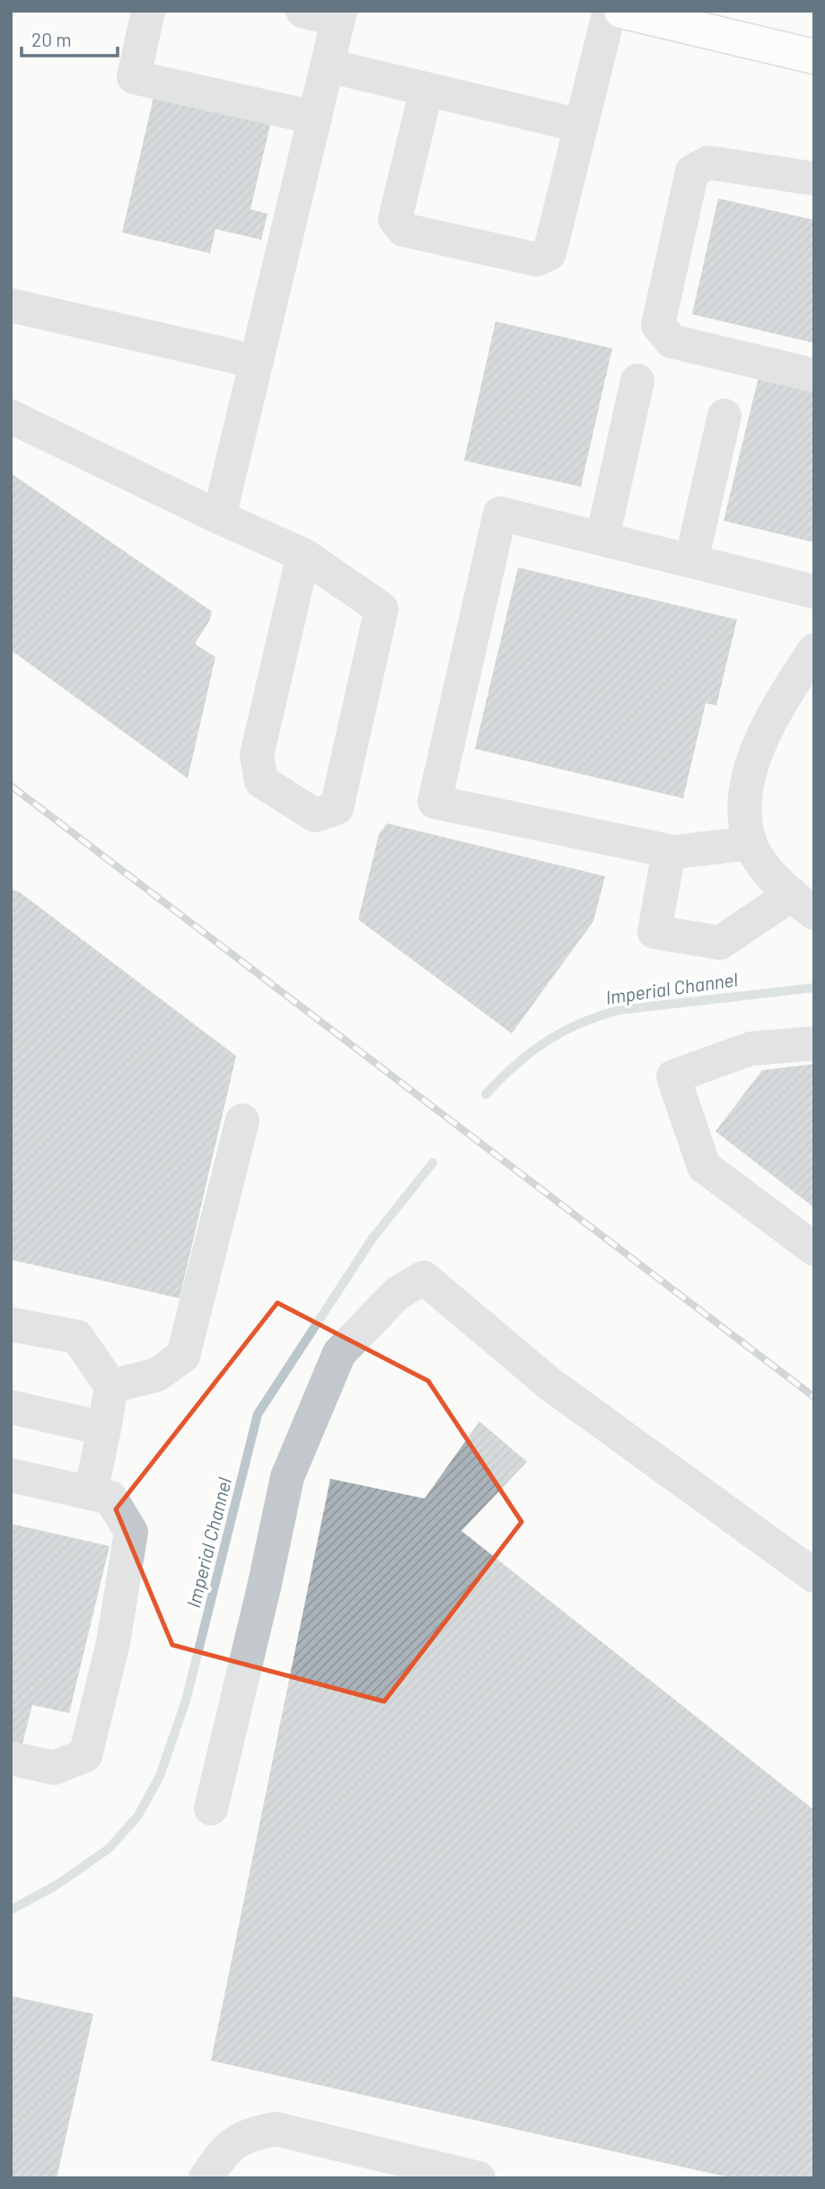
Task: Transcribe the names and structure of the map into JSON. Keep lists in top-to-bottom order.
{
  "water": ["Imperial Channel"],
  "scale_bar": "20 m"
}
